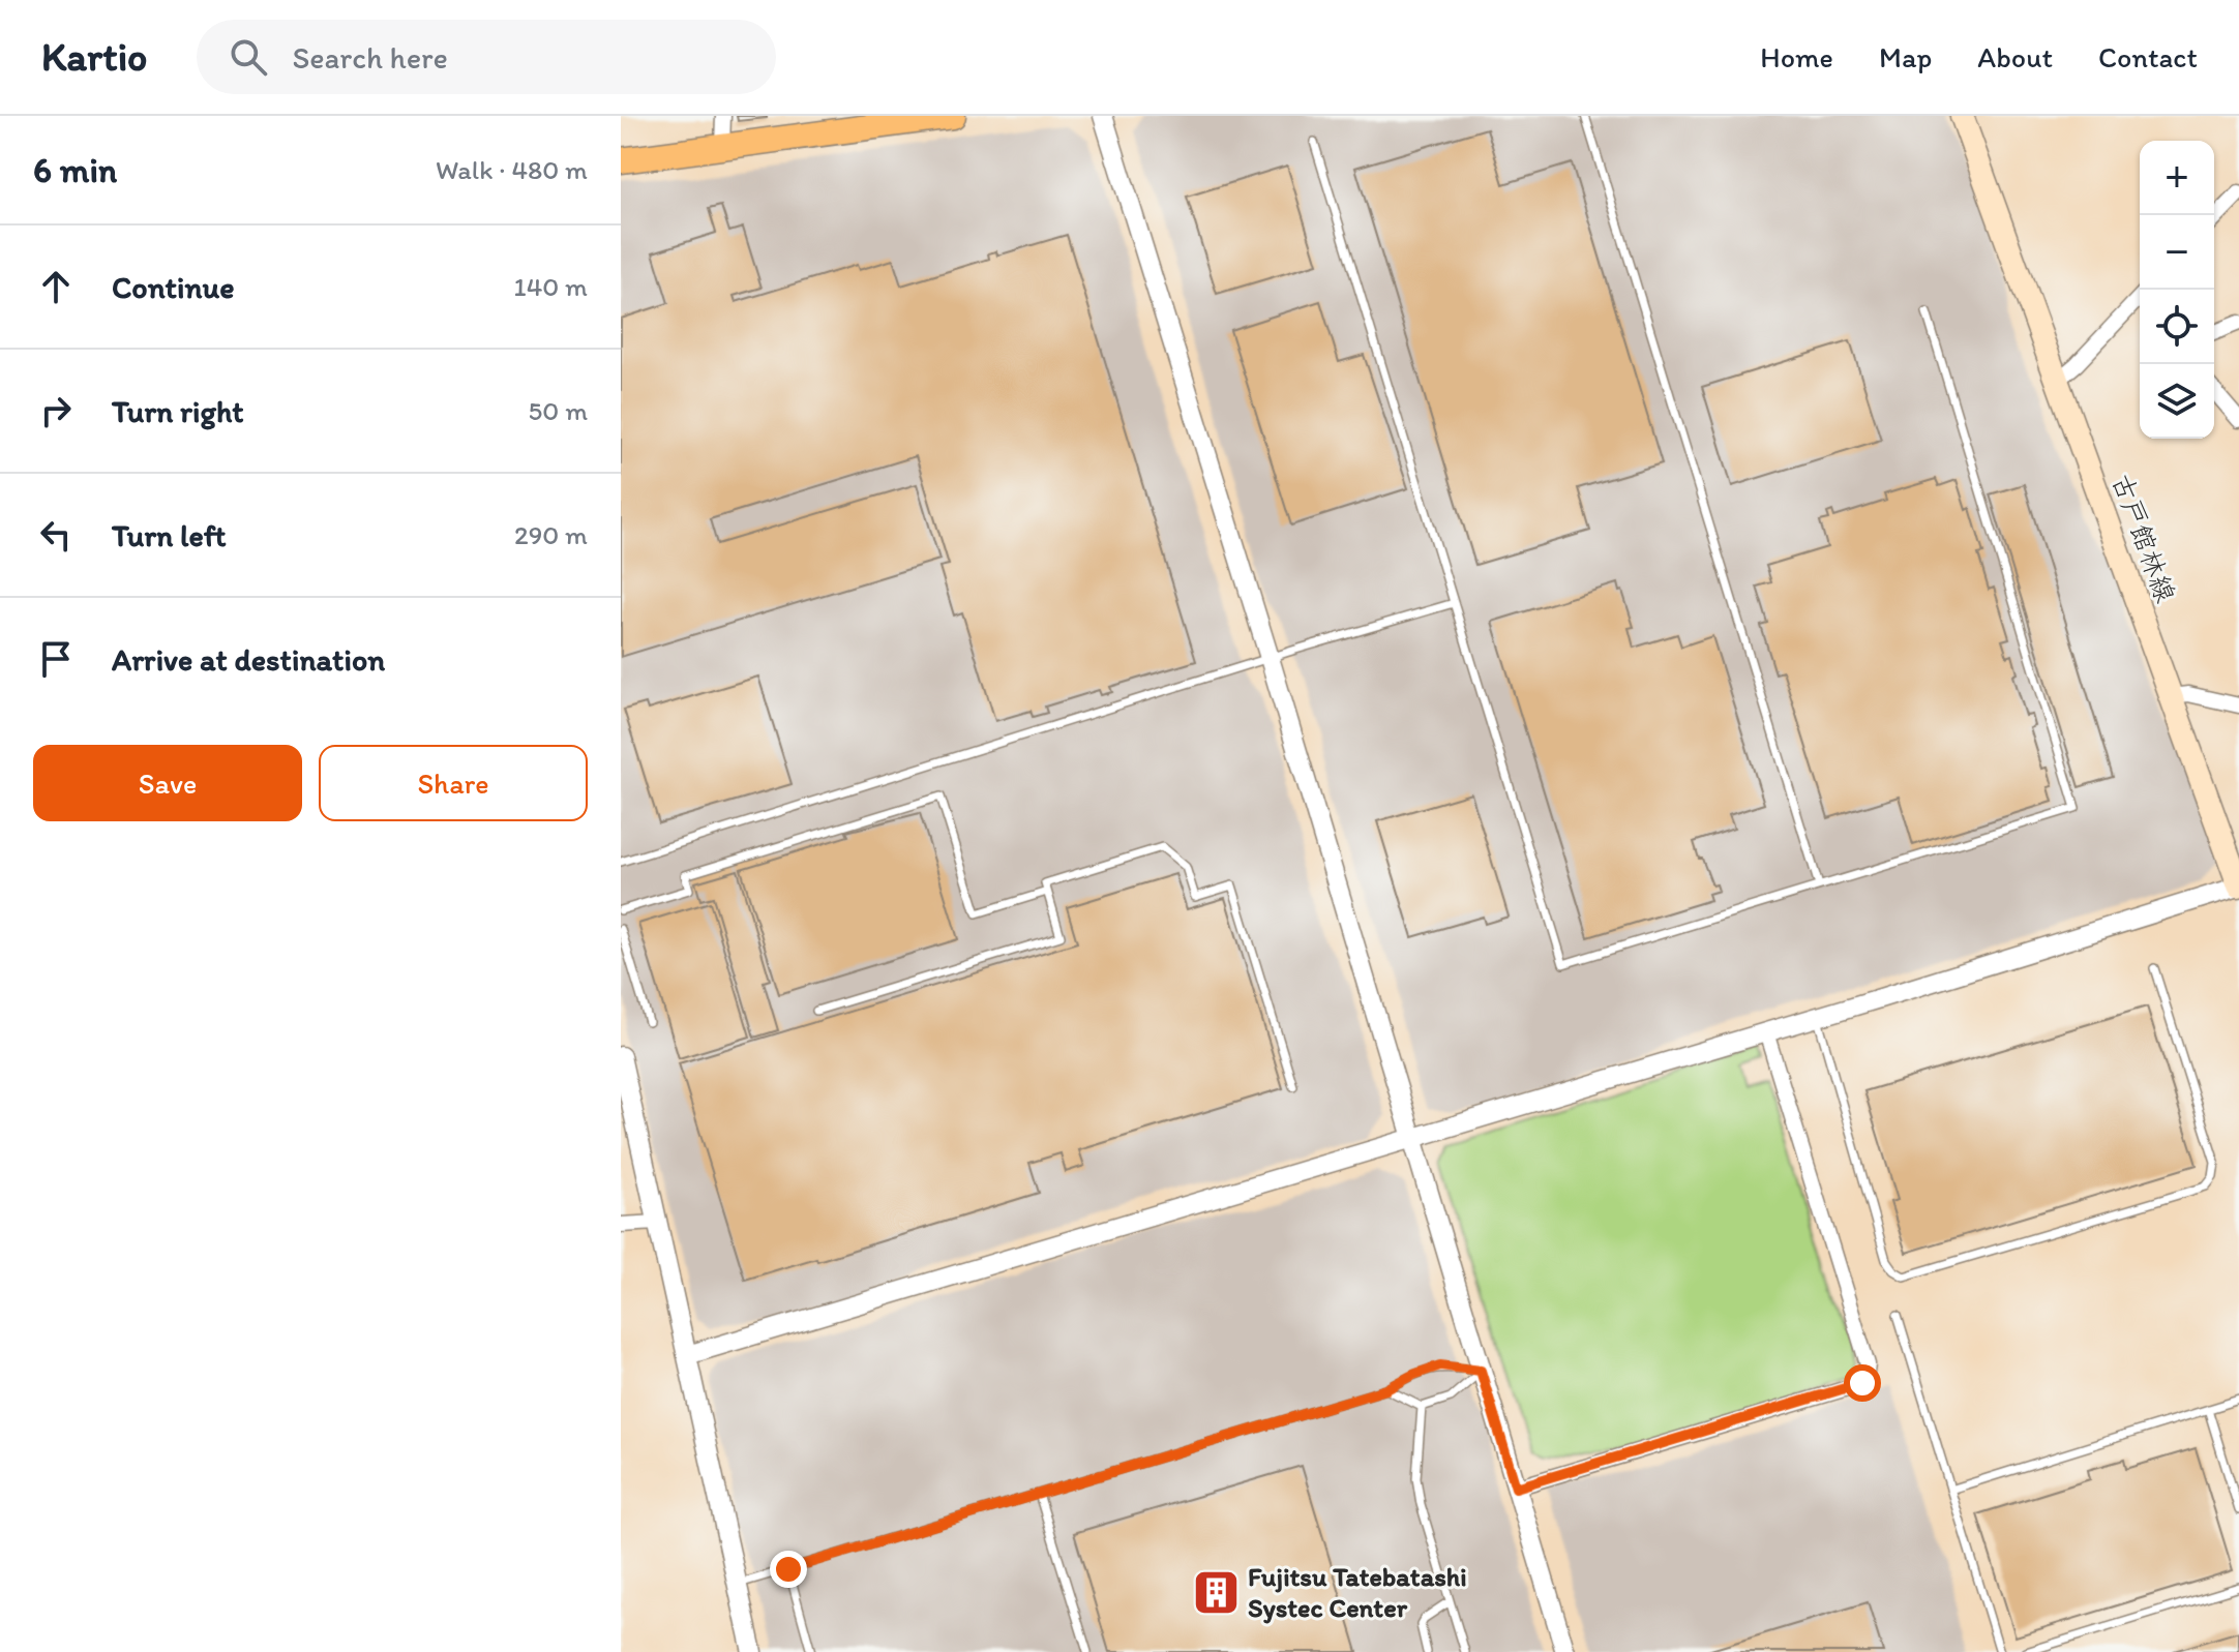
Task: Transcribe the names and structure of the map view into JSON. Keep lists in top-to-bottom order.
{
  "streets": {
    "main road": ["古戸館林線"]
  },
  "places": {
    "building": ["Fujitsu Tatebatashi Systec Center"]
  },
  "page": {
    "header": "Kartio",
    "search": "Search here",
    "nav": [
      "Home",
      "Map",
      "About",
      "Contact"
    ],
    "heading": ["6 min", "Walk · 480 m"],
    "map_buttons": ["+", "−"],
    "list": [
      ["Continue", "140 m"],
      ["Turn right", "50 m"],
      ["Turn left", "290 m"],
      "Arrive at destination"
    ],
    "buttons": ["Save", "Share"]
  }
}
